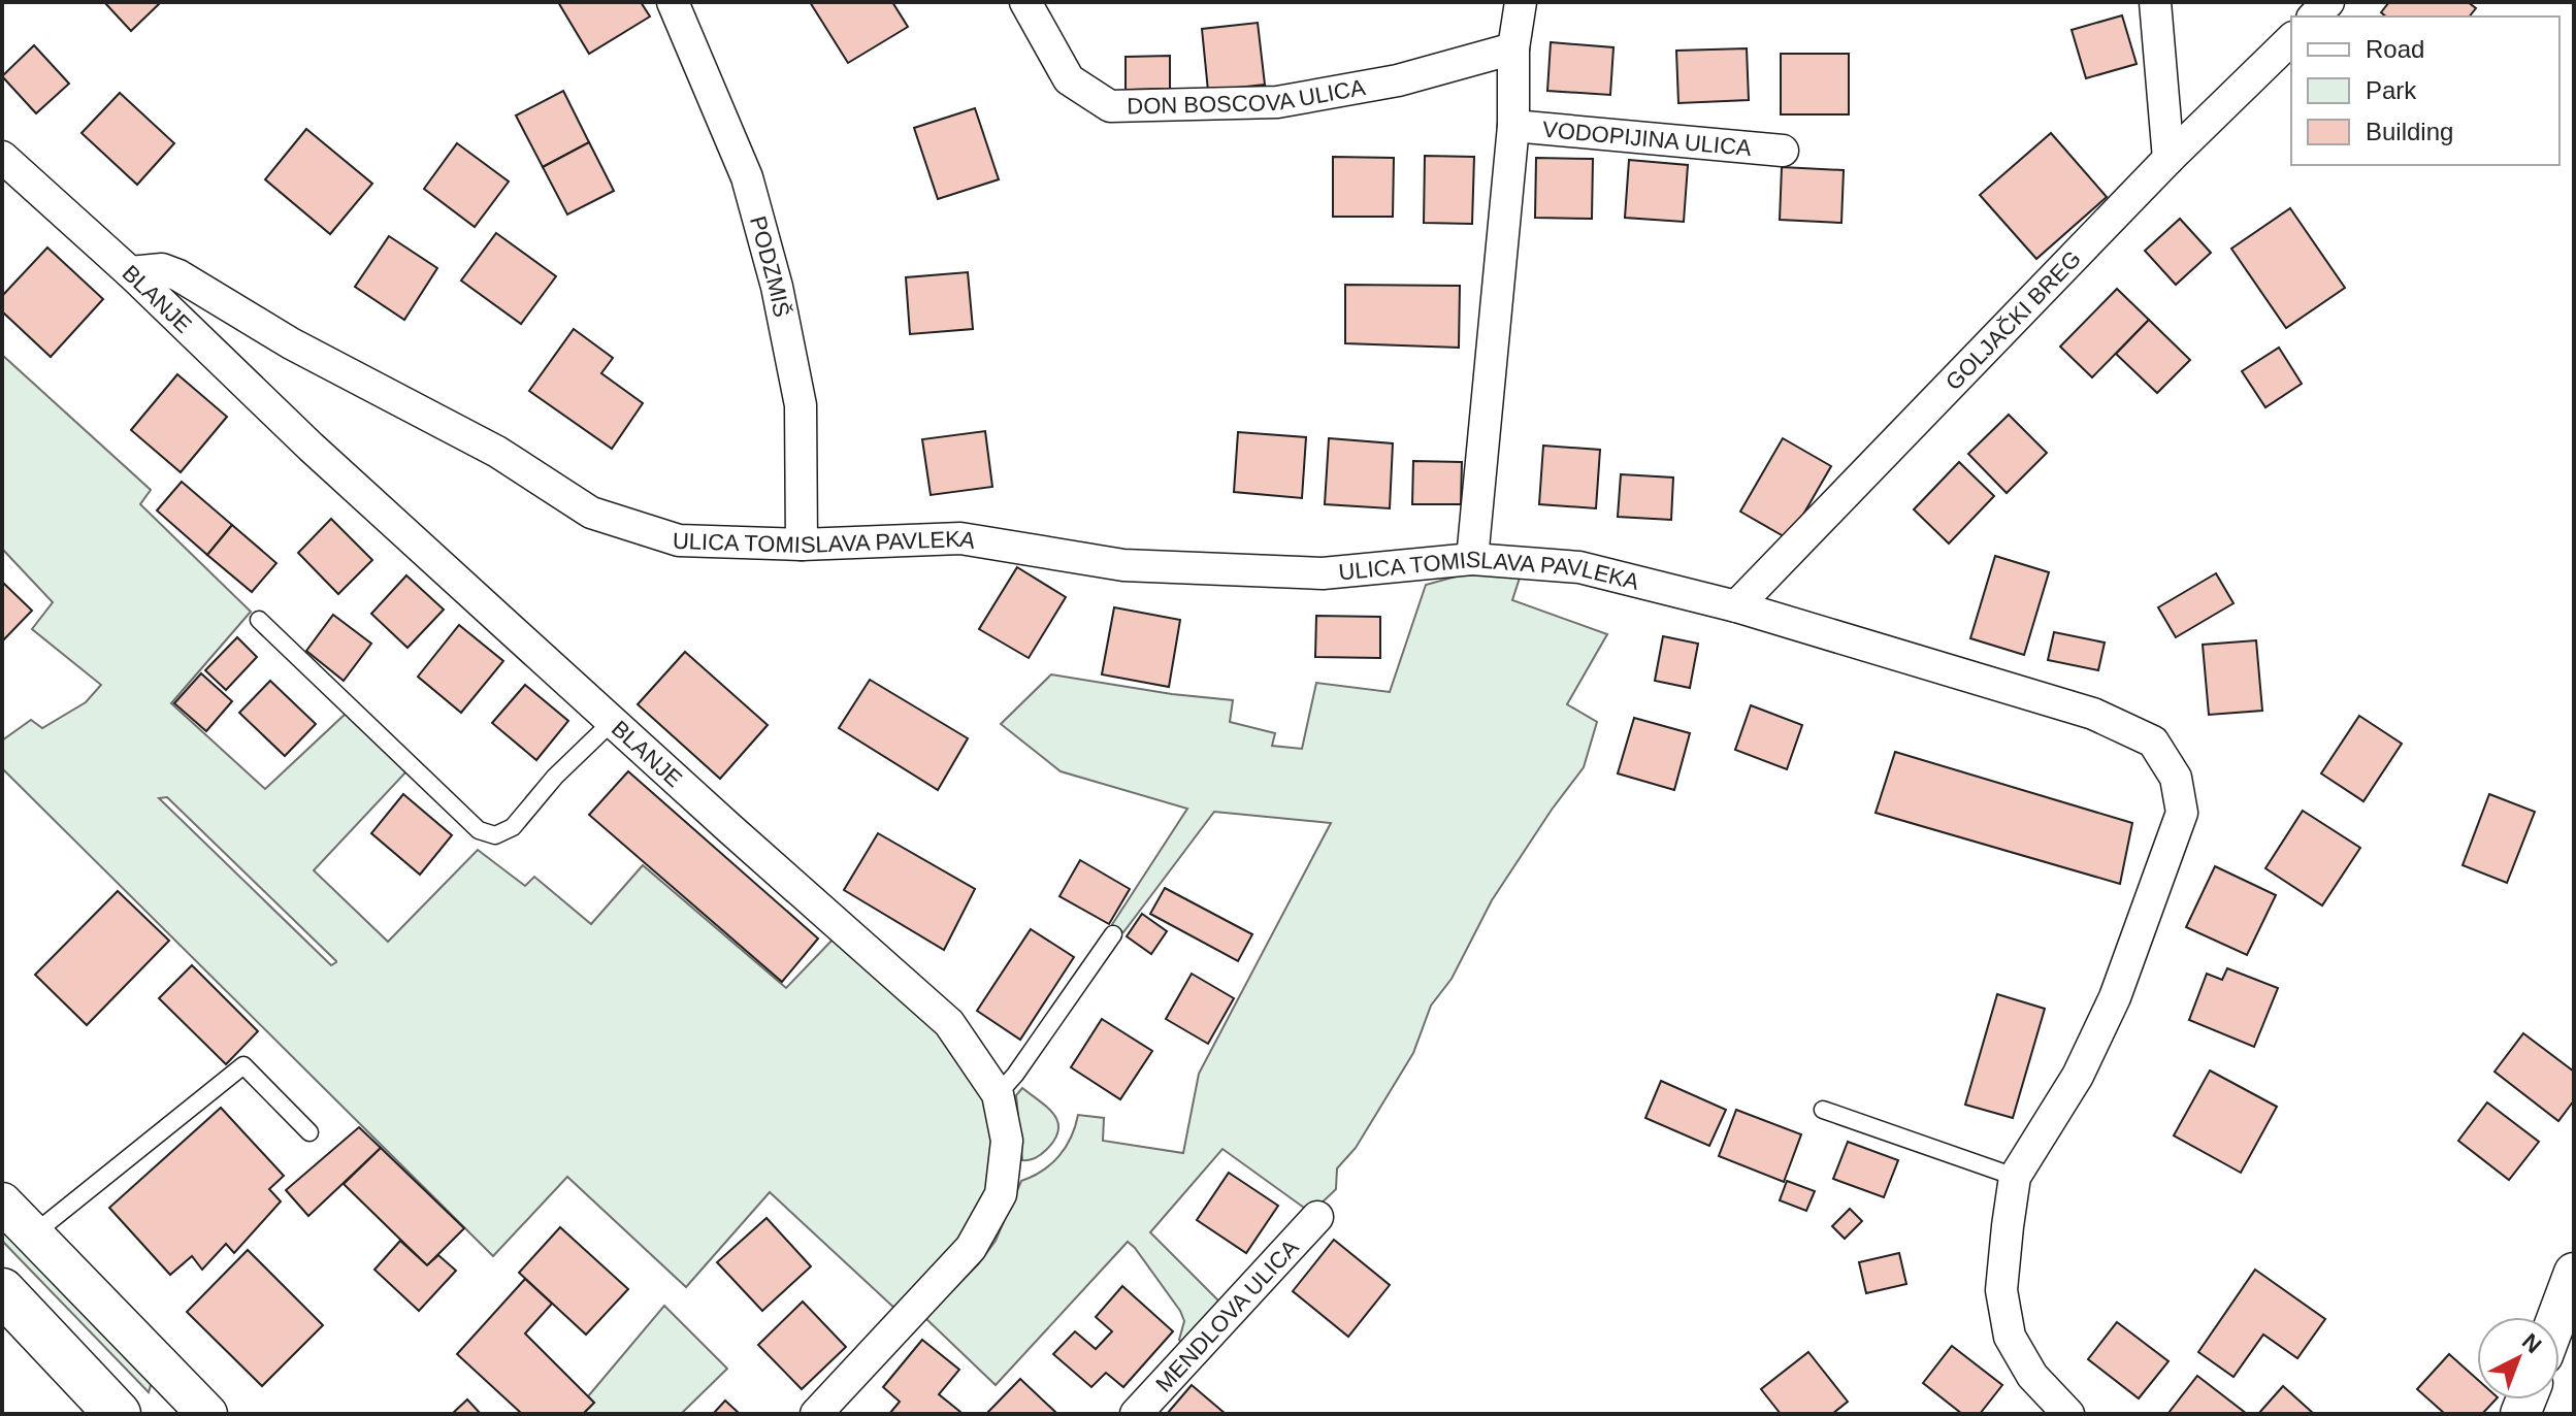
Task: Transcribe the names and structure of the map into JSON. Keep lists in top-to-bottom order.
{
  "streets": {
    "street": [
      "DON BOSCOVA ULICA",
      "VODOPIJINA ULICA",
      "PODZMIŠ",
      "BLANJE",
      "GOLJAČKI BREG",
      "ULICA TOMISLAVA PAVLEKA",
      "MENDLOVA ULICA"
    ]
  },
  "crossings": [
    ["PODZMIŠ", "ULICA TOMISLAVA PAVLEKA"],
    ["BLANJE", "ULICA TOMISLAVA PAVLEKA"],
    ["GOLJAČKI BREG", "ULICA TOMISLAVA PAVLEKA"]
  ],
  "legend": ["Road", "Park", "Building"],
  "north": "top right"
}
